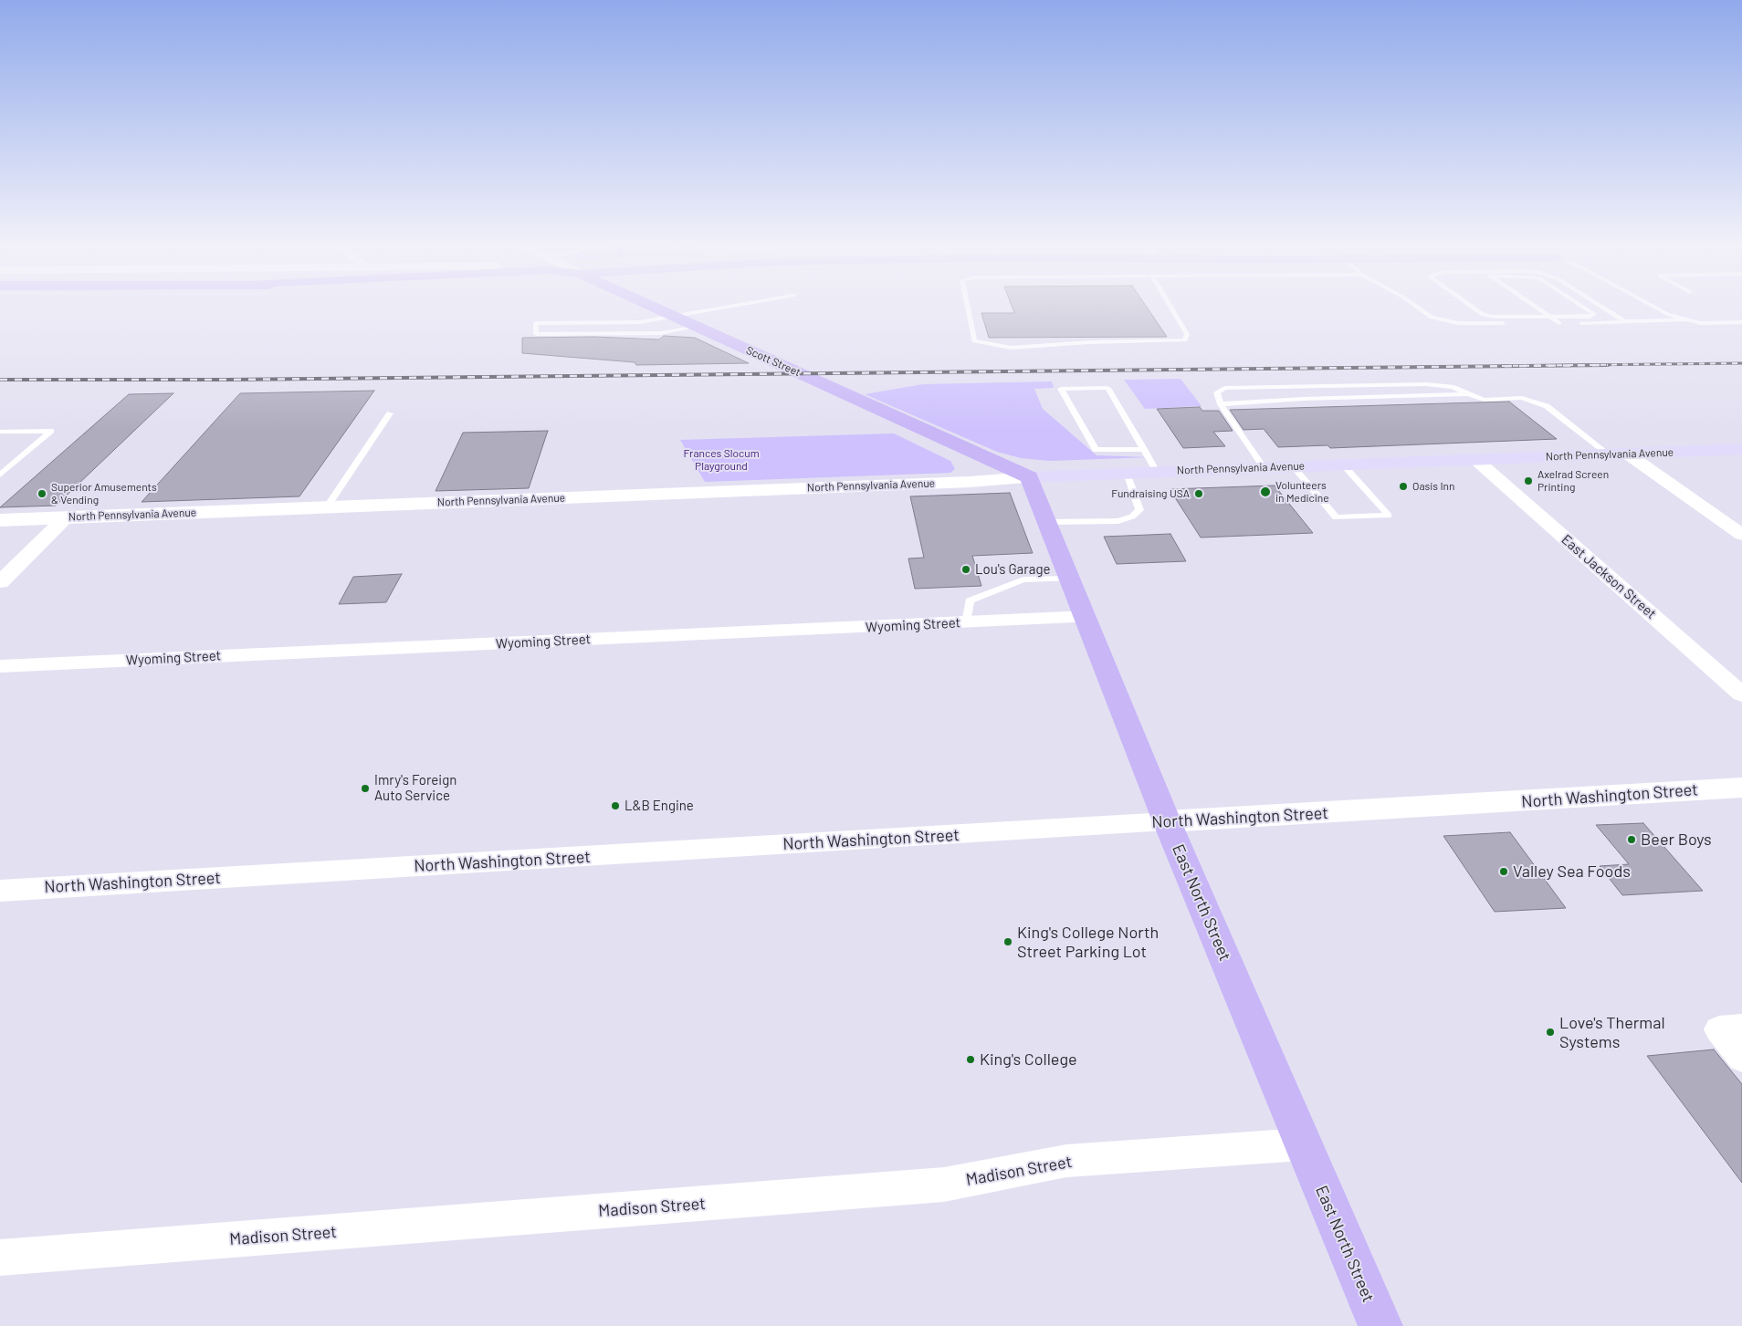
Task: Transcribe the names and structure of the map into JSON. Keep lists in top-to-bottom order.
{
  "streets": {
    "main road": ["Scott Street", "North Pennsylvania Avenue", "East North Street"],
    "street": [
      "East Jackson Street",
      "Wyoming Street",
      "North Washington Street",
      "Madison Street"
    ]
  },
  "crossings": [
    ["Scott Street", "North Pennsylvania Avenue"],
    ["Scott Street", "East North Street"],
    ["North Pennsylvania Avenue", "East Jackson Street"],
    ["North Pennsylvania Avenue", "East North Street"],
    ["Wyoming Street", "East North Street"],
    ["North Washington Street", "East North Street"],
    ["East North Street", "Madison Street"]
  ],
  "parks": ["Frances Slocum Playground"],
  "places": [
    "Axelrad Screen Printing",
    "Oasis Inn",
    "Volunteers in Medicine",
    "Superior Amusements & Vending",
    "Fundraising USA",
    "Lou's Garage",
    "Imry's Foreign Auto Service",
    "L&B Engine",
    "Beer Boys",
    "Valley Sea Foods",
    "King's College North Street Parking Lot",
    "Love's Thermal Systems",
    "King's College"
  ]
}
